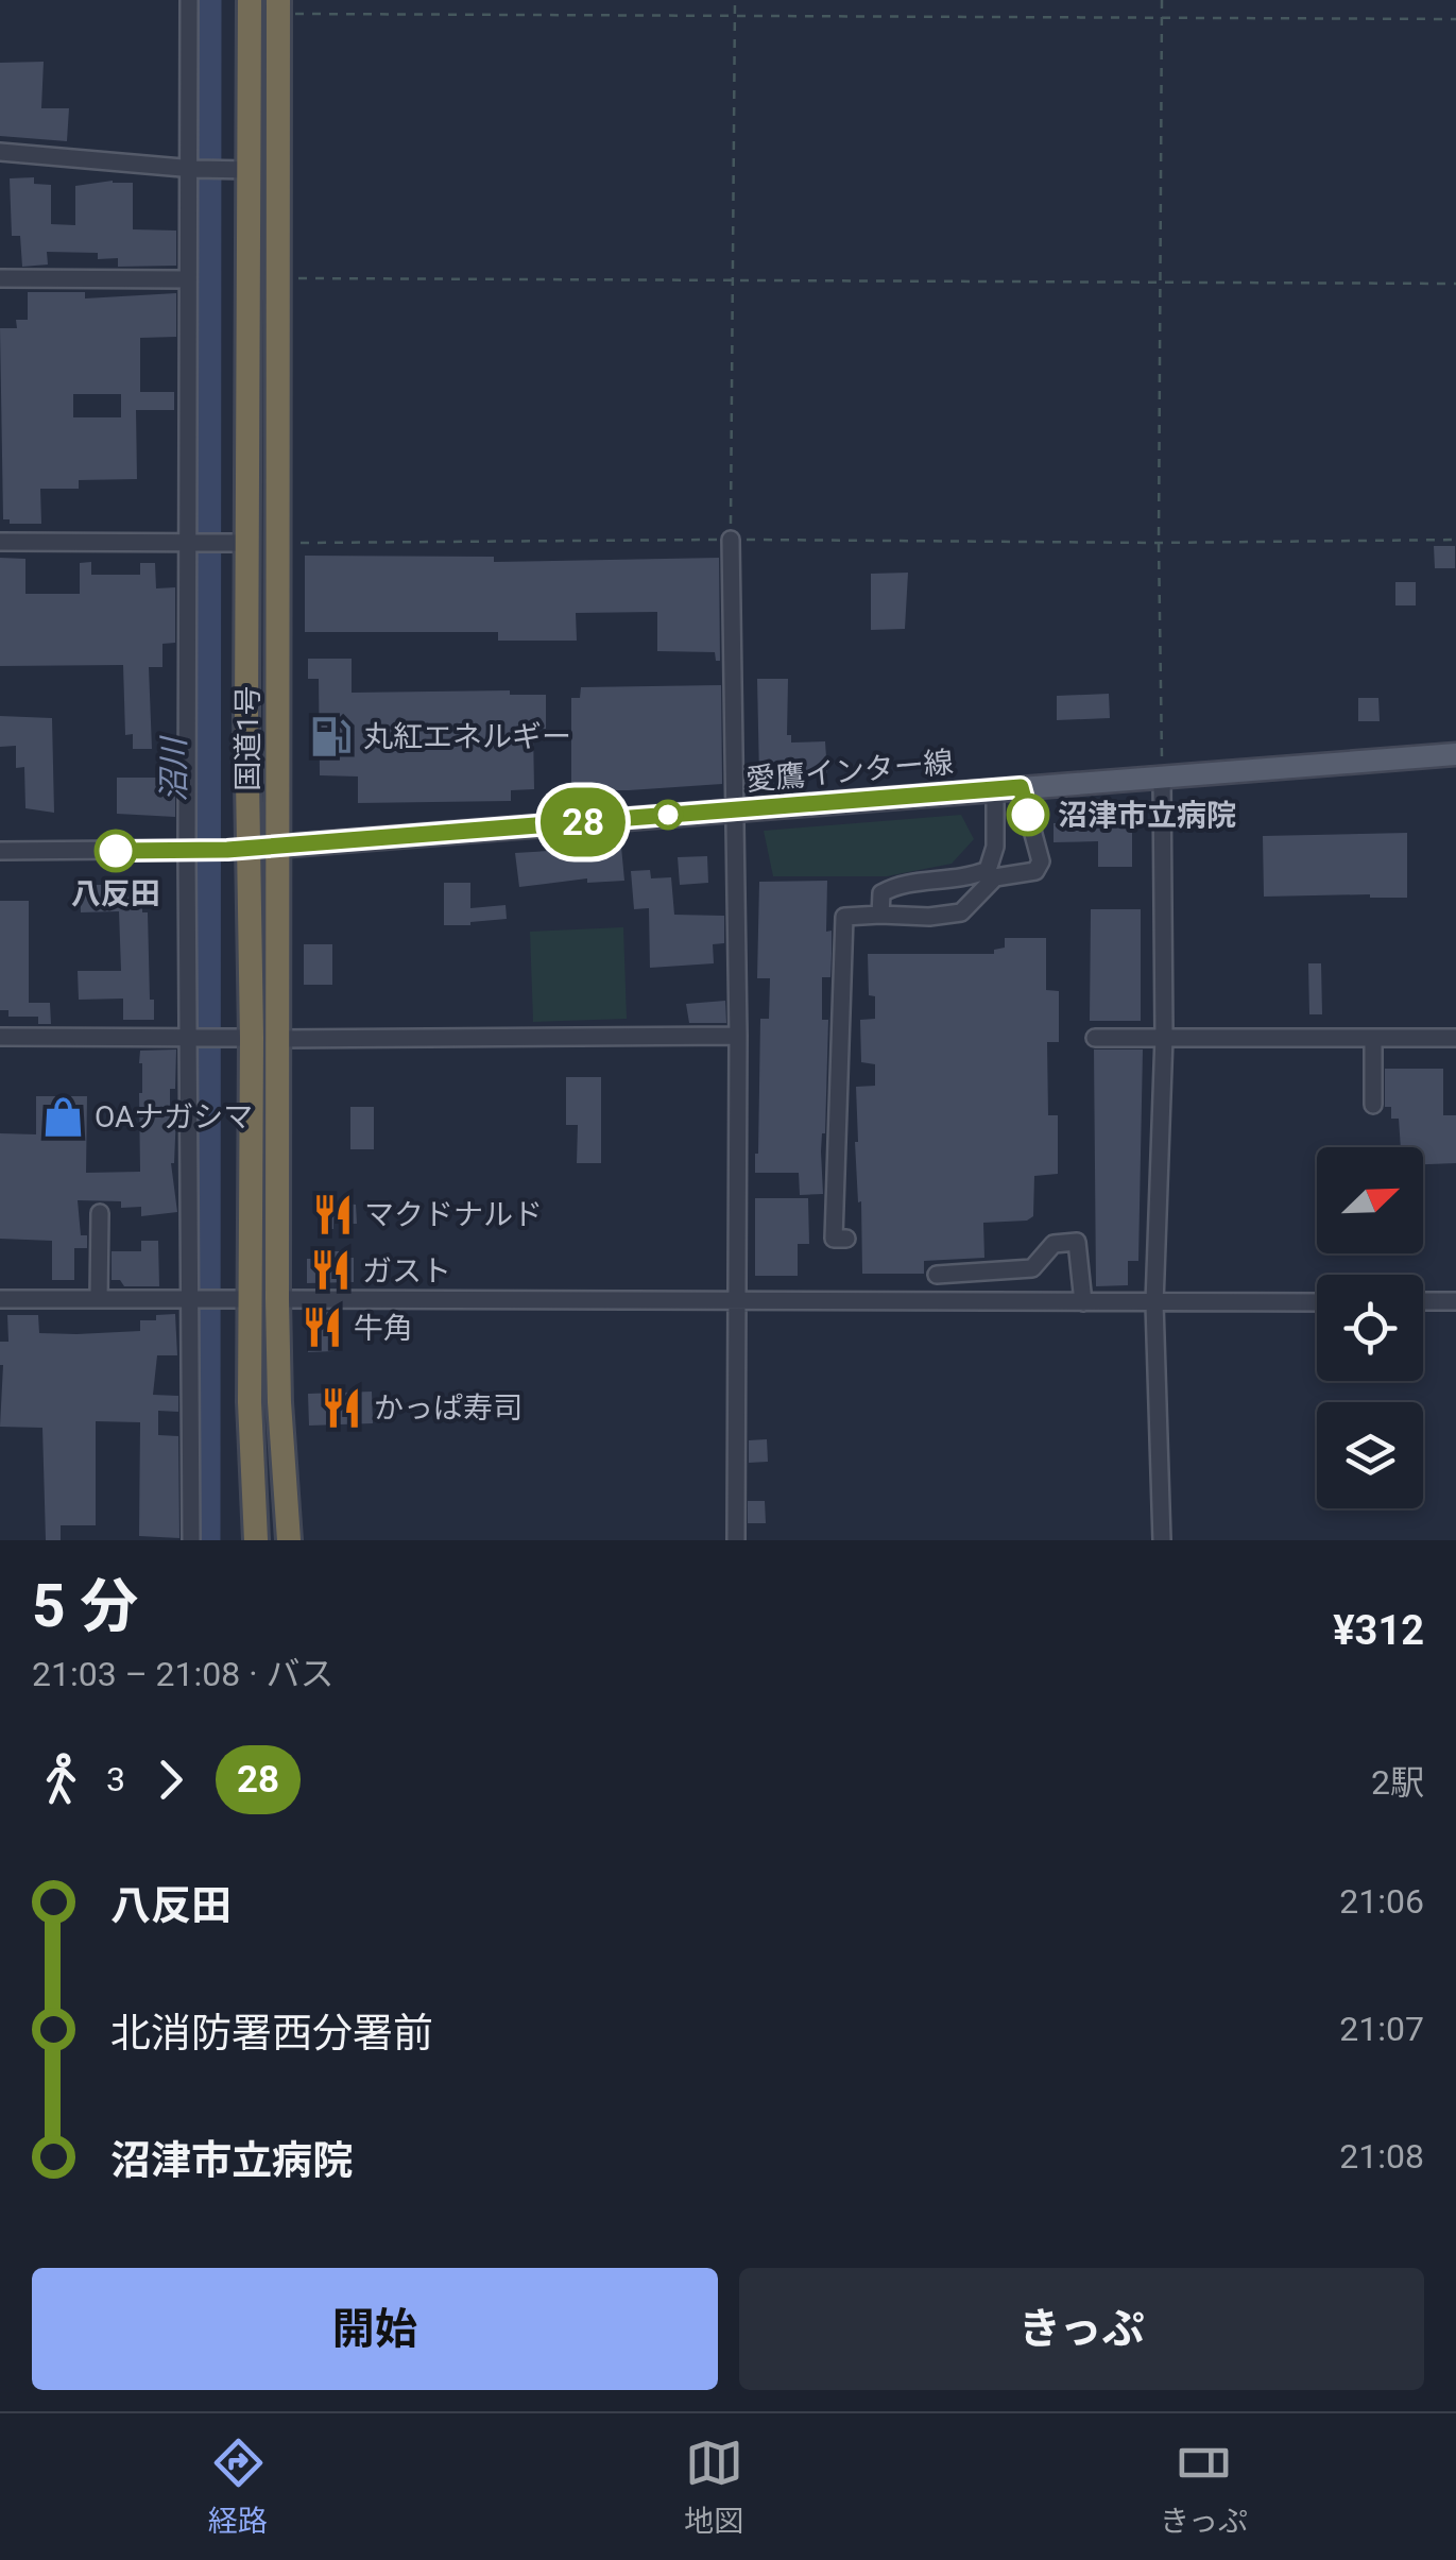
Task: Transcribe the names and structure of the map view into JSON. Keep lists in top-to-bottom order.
{
  "streets": {
    "highway": ["国道1号"],
    "main road": ["愛鷹インター線"]
  },
  "crossings": [
    ["国道1号", "愛鷹インター線"]
  ],
  "water": ["沼川"],
  "places": {
    "fuel station": ["丸紅エネルギー"],
    "other": ["沼津市立病院", "八反田"],
    "shop": ["OAナガシマ"],
    "restaurant": [
      "マクドナルド",
      "ガスト",
      "牛角",
      "かっぱ寿司"
    ]
  },
  "lines": ["bus line 28"],
  "north": "top right",
  "page": {
    "on_map": "28",
    "heading": ["5 分", "21:03 – 21:08 · バス", "¥312"],
    "legs": ["3", "28", "2駅"],
    "list": [
      {
        "name": "八反田",
        "value": "21:06"
      },
      {
        "name": "北消防署西分署前",
        "value": "21:07"
      },
      {
        "name": "沼津市立病院",
        "value": "21:08"
      }
    ],
    "buttons": ["開始", "きっぷ"],
    "tabs": ["経路", "地図", "きっぷ"]
  }
}
